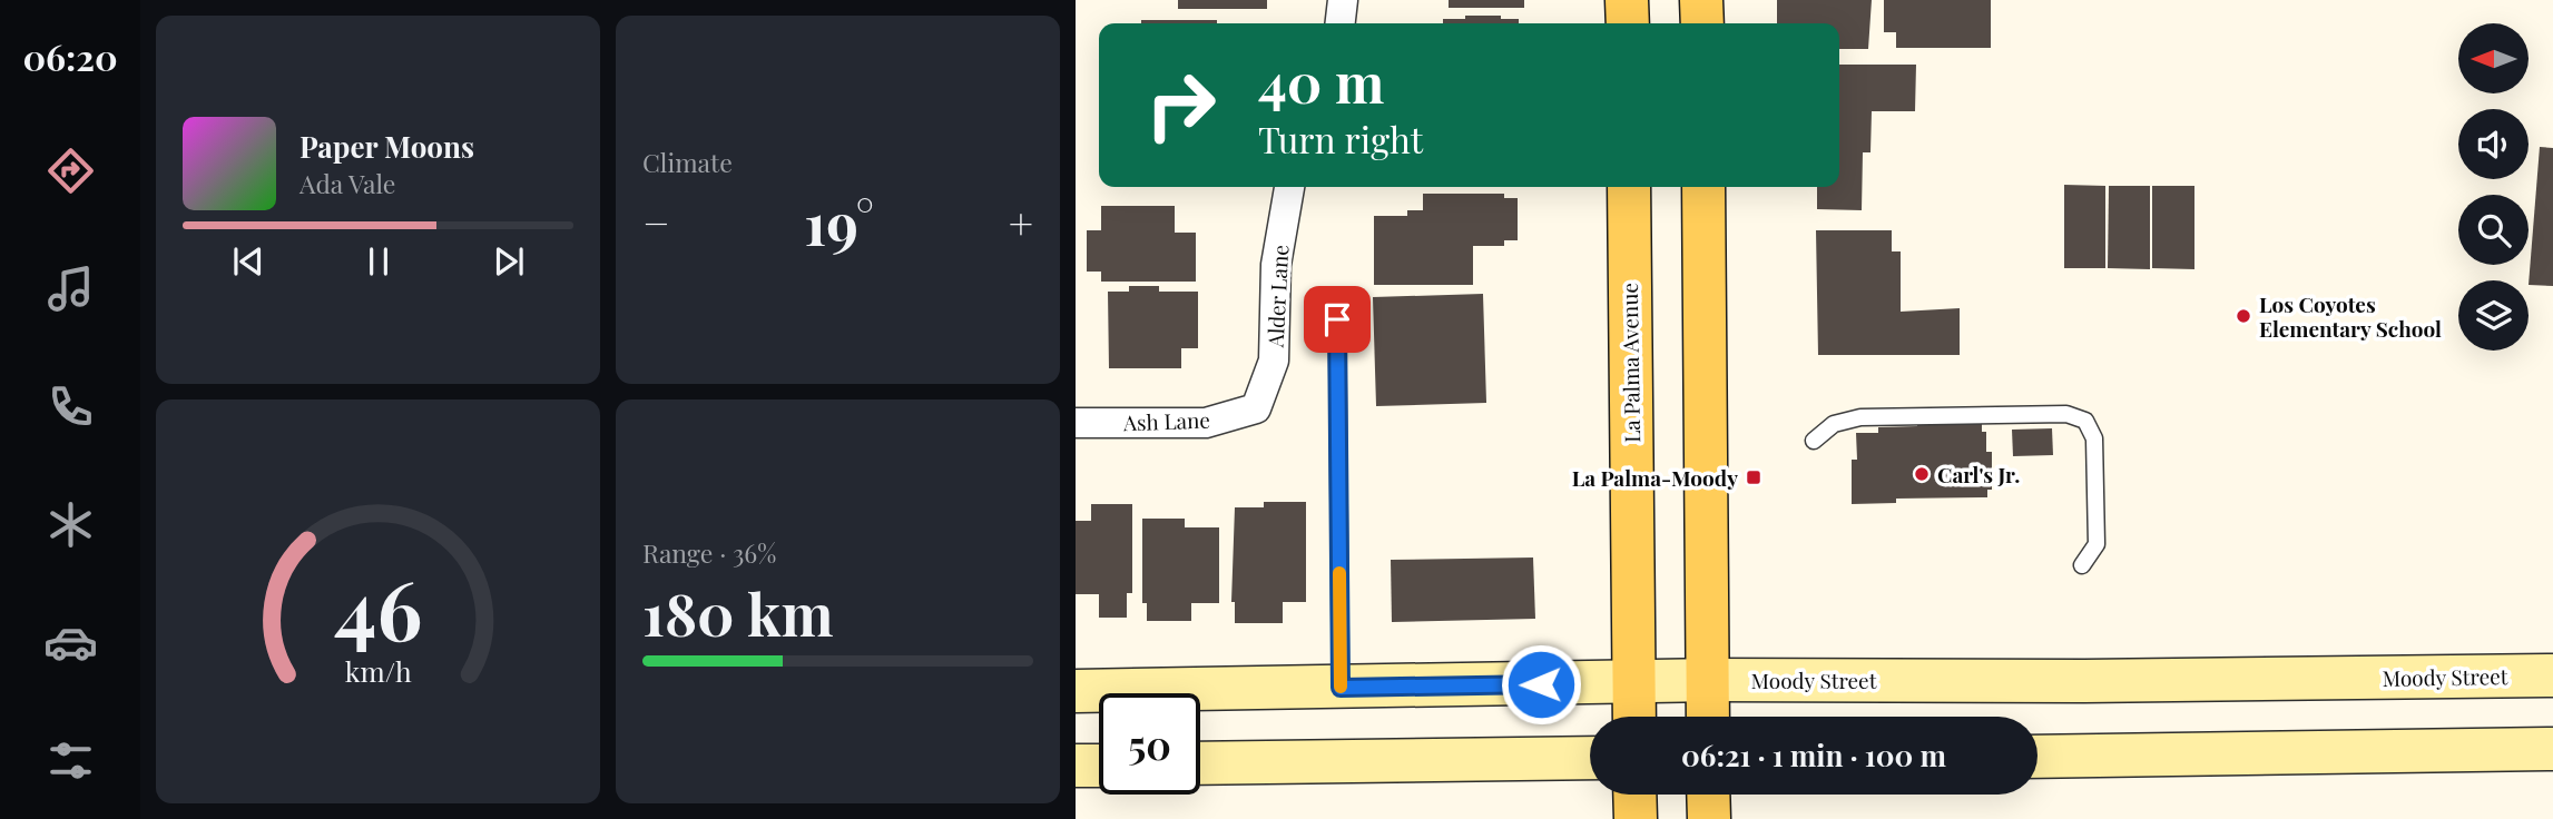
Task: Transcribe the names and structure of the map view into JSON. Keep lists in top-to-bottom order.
{
  "streets": {
    "main road": ["La Palma Avenue", "Moody Street"],
    "street": ["Alder Lane", "Ash Lane"]
  },
  "crossings": [
    ["Alder Lane", "Ash Lane"],
    ["La Palma Avenue", "Moody Street"]
  ],
  "places": {
    "other": ["Los Coyotes Elementary School", "Carl's Jr."],
    "transit": ["La Palma-Moody"]
  },
  "north": "left",
  "page": {
    "tabs": "06:20",
    "tile": [
      "Climate",
      ["Range · 36%", "180 km"]
    ],
    "turn": ["40 m", "Turn right"],
    "song": ["Paper Moons", "Ada Vale"],
    "heat": ["−", "19°", "+"],
    "limit": "50",
    "trip": "06:21 · 1 min · 100 m",
    "gauge": ["46", "km/h"]
  }
}
